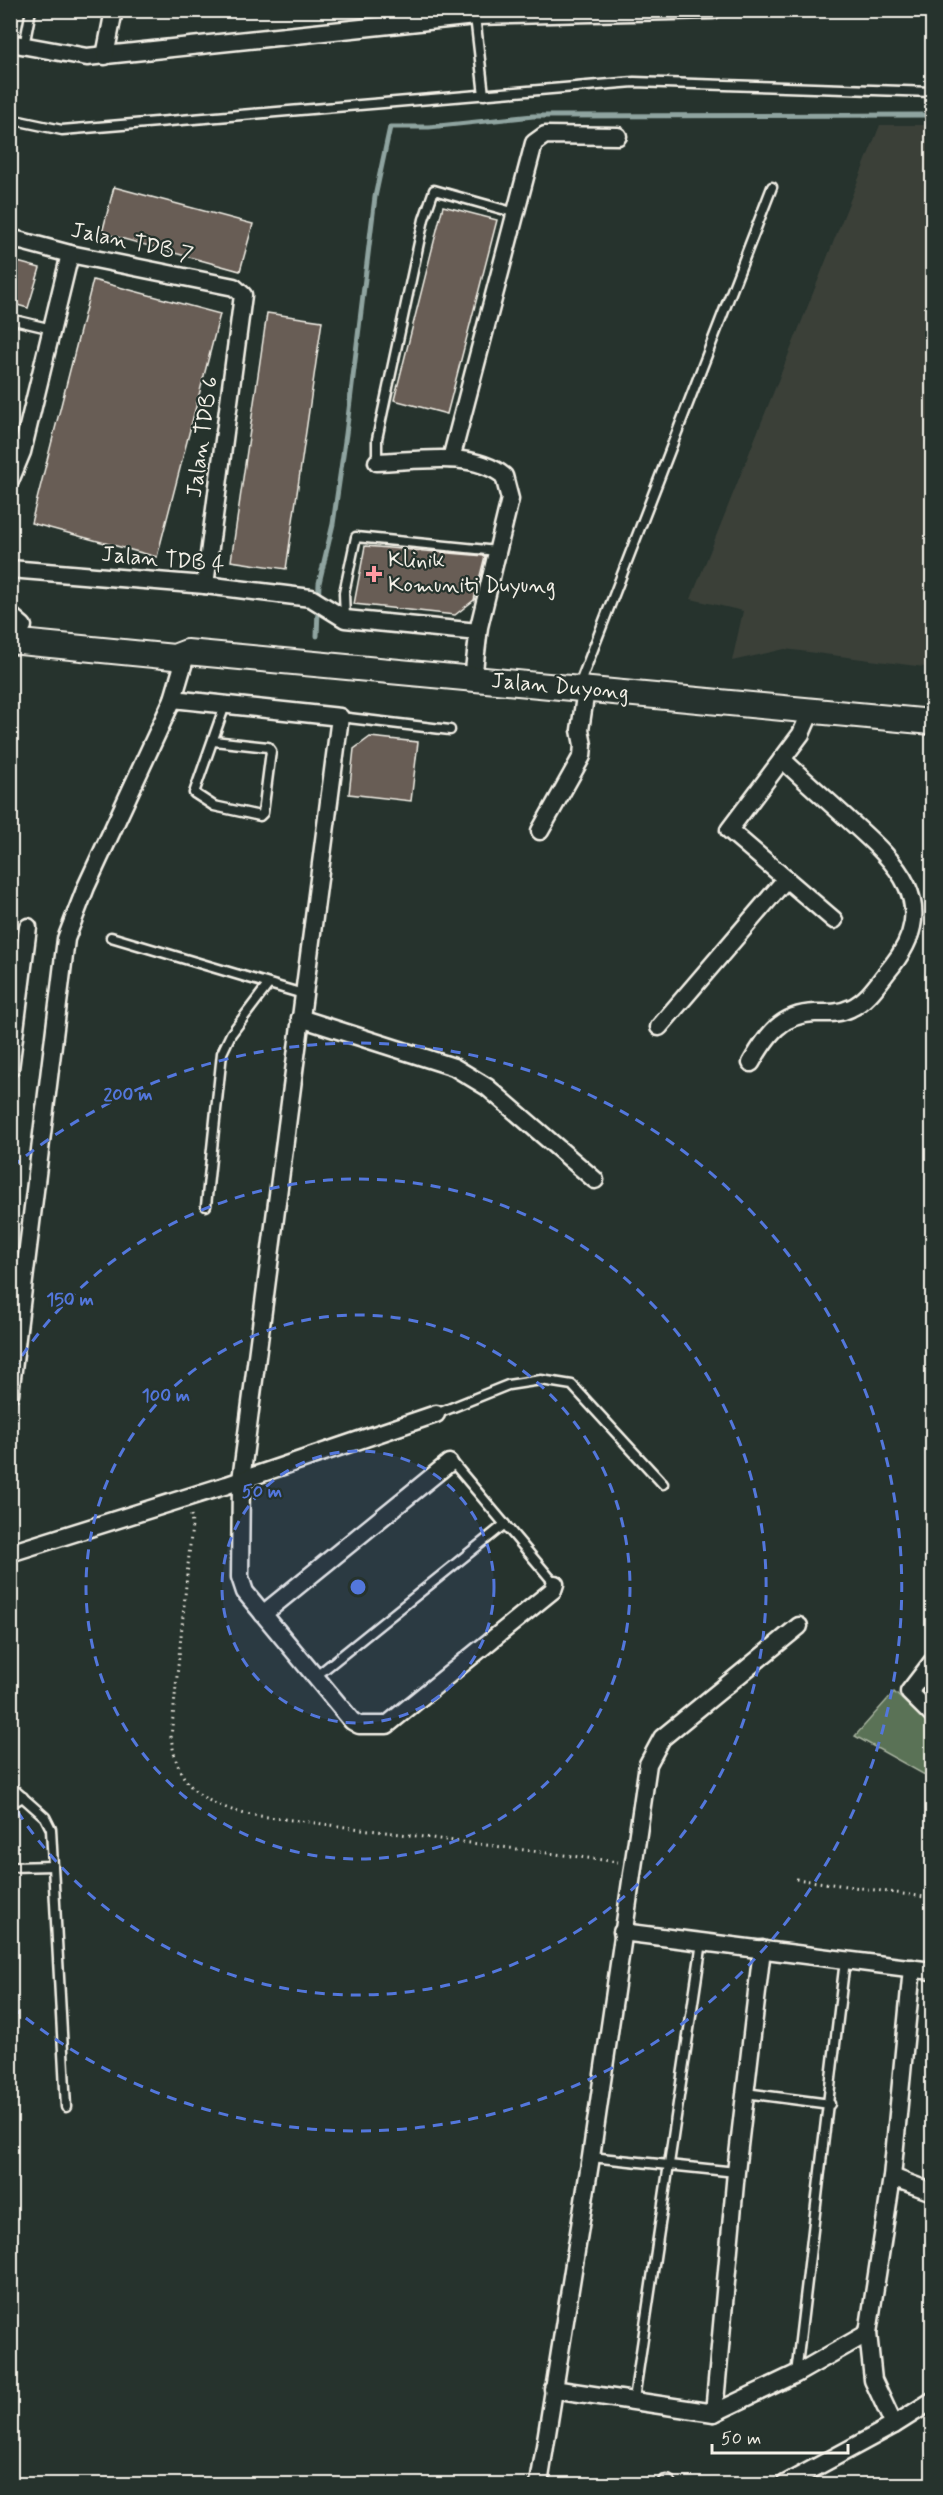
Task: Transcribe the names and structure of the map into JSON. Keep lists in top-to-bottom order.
{
  "streets": {
    "main road": ["Jalan Duyong"],
    "street": ["Jalan TDB 7", "Jalan TDB 6", "Jalan TDB 4"]
  },
  "crossings": [
    ["Jalan TDB 7", "Jalan TDB 6"],
    ["Jalan TDB 6", "Jalan TDB 4"]
  ],
  "places": {
    "health": ["Klinik Komuniti Duyung"]
  },
  "scale_bar": "50 m",
  "rings": [
    "200 m",
    "150 m",
    "100 m",
    "50 m"
  ]
}
